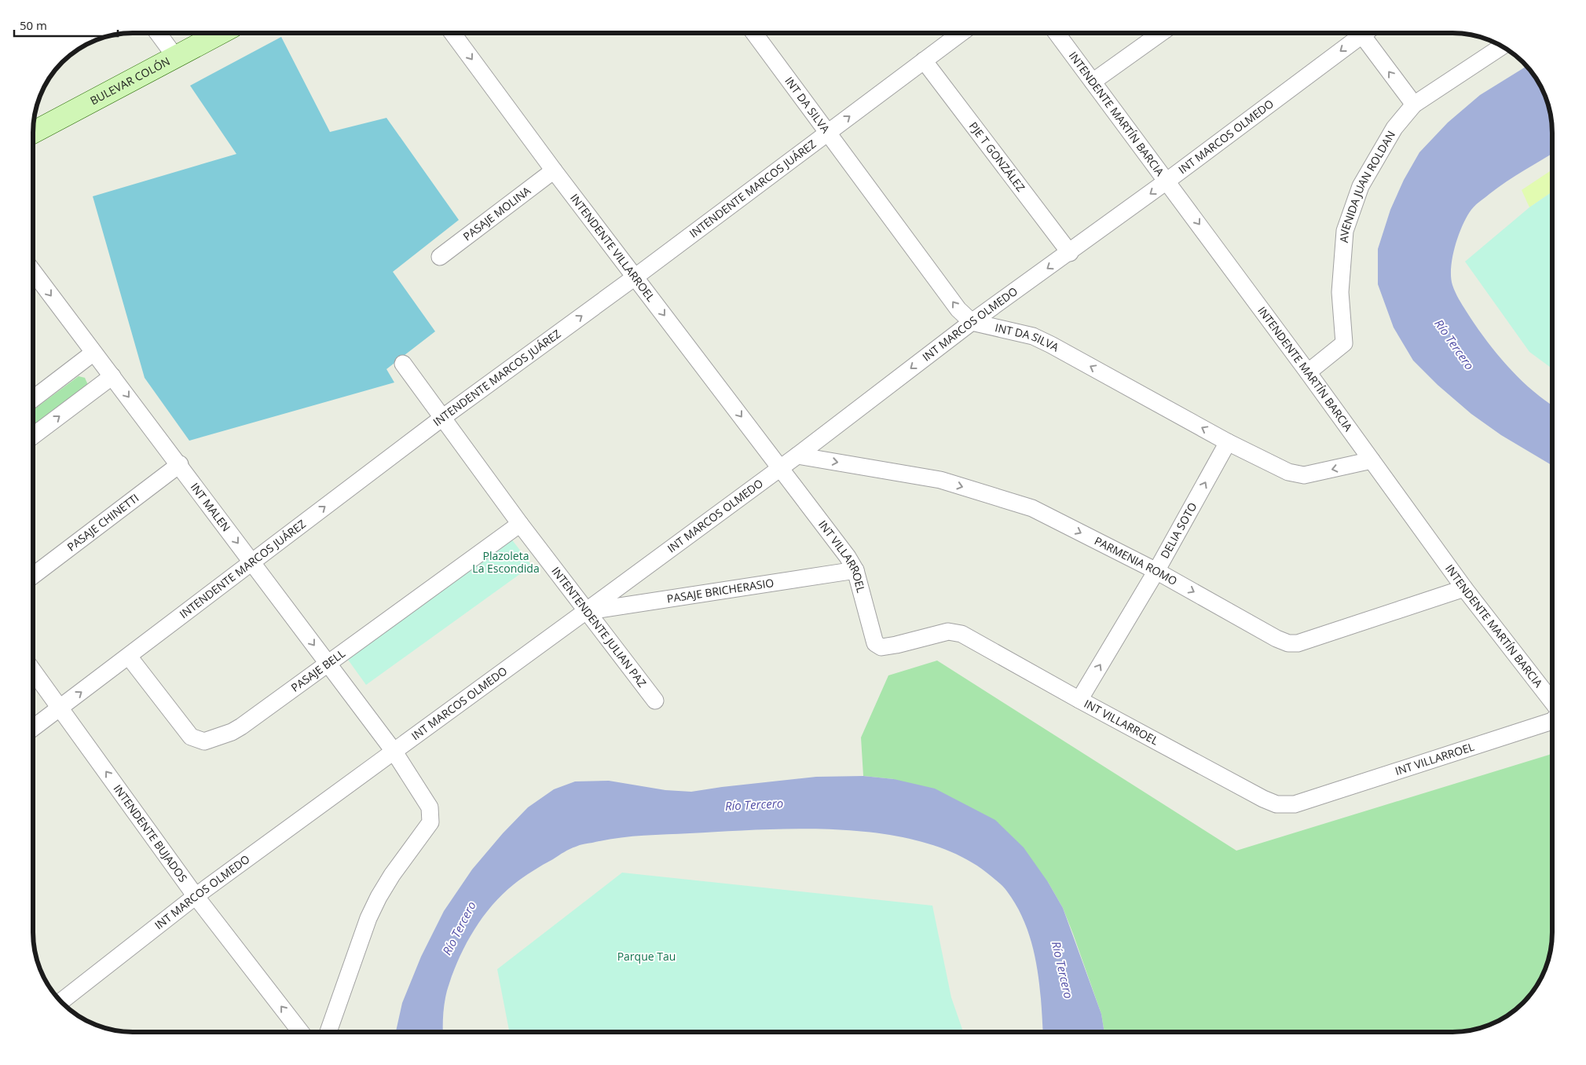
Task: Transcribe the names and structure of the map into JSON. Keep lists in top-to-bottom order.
{
  "streets": {
    "main road": ["BULEVAR COLÓN"],
    "street": [
      "INT DA SILVA",
      "INTENDENTE MARTÍN BARCIA",
      "INT MARCOS OLMEDO",
      "PJE T GONZÁLEZ",
      "AVENIDA JUAN ROLDAN",
      "INTENDENTE MARCOS JUÁREZ",
      "PASAJE MOLINA",
      "INTENDENTE VILLARROEL",
      "INT MALEN",
      "PASAJE CHINETTI",
      "DELIA SOTO",
      "INT VILLARROEL",
      "PARMENIA ROMO",
      "PASAJE BRICHERASIO",
      "INTENTENDENTE JULIAN PAZ",
      "PASAJE BELL",
      "INTENDENTE BUJADOS"
    ]
  },
  "crossings": [
    ["INT DA SILVA", "INTENDENTE MARTÍN BARCIA"],
    ["INT DA SILVA", "INT MARCOS OLMEDO"],
    ["INT DA SILVA", "INTENDENTE MARCOS JUÁREZ"],
    ["INT DA SILVA", "DELIA SOTO"],
    ["INTENDENTE MARTÍN BARCIA", "INT MARCOS OLMEDO"],
    ["INTENDENTE MARTÍN BARCIA", "AVENIDA JUAN ROLDAN"],
    ["INTENDENTE MARTÍN BARCIA", "PARMENIA ROMO"],
    ["INT MARCOS OLMEDO", "PJE T GONZÁLEZ"],
    ["INT MARCOS OLMEDO", "INTENDENTE VILLARROEL"],
    ["INT MARCOS OLMEDO", "INT MALEN"],
    ["INT MARCOS OLMEDO", "INT VILLARROEL"],
    ["INT MARCOS OLMEDO", "PARMENIA ROMO"],
    ["INT MARCOS OLMEDO", "PASAJE BRICHERASIO"],
    ["INT MARCOS OLMEDO", "INTENTENDENTE JULIAN PAZ"],
    ["INT MARCOS OLMEDO", "INTENDENTE BUJADOS"],
    ["PJE T GONZÁLEZ", "INTENDENTE MARCOS JUÁREZ"],
    ["INTENDENTE MARCOS JUÁREZ", "INTENDENTE VILLARROEL"],
    ["INTENDENTE MARCOS JUÁREZ", "INT MALEN"],
    ["INTENDENTE MARCOS JUÁREZ", "INTENTENDENTE JULIAN PAZ"],
    ["INTENDENTE MARCOS JUÁREZ", "PASAJE BELL"],
    ["INTENDENTE MARCOS JUÁREZ", "INTENDENTE BUJADOS"],
    ["PASAJE MOLINA", "INTENDENTE VILLARROEL"],
    ["INTENDENTE VILLARROEL", "INT VILLARROEL"],
    ["INT MALEN", "PASAJE CHINETTI"],
    ["INT MALEN", "PASAJE BELL"],
    ["DELIA SOTO", "INT VILLARROEL"],
    ["DELIA SOTO", "PARMENIA ROMO"],
    ["INT VILLARROEL", "PASAJE BRICHERASIO"],
    ["PASAJE BRICHERASIO", "INTENTENDENTE JULIAN PAZ"],
    ["INTENTENDENTE JULIAN PAZ", "PASAJE BELL"]
  ],
  "one_way": [
    "INT DA SILVA",
    "INT MARCOS OLMEDO",
    "INTENDENTE MARCOS JUÁREZ",
    "INTENDENTE VILLARROEL",
    "INT MALEN",
    "DELIA SOTO",
    "PARMENIA ROMO",
    "INTENDENTE BUJADOS"
  ],
  "water": ["Río Tercero"],
  "parks": ["Plazoleta La Escondida", "Parque Tau"],
  "scale_bar": "50 m"
}
